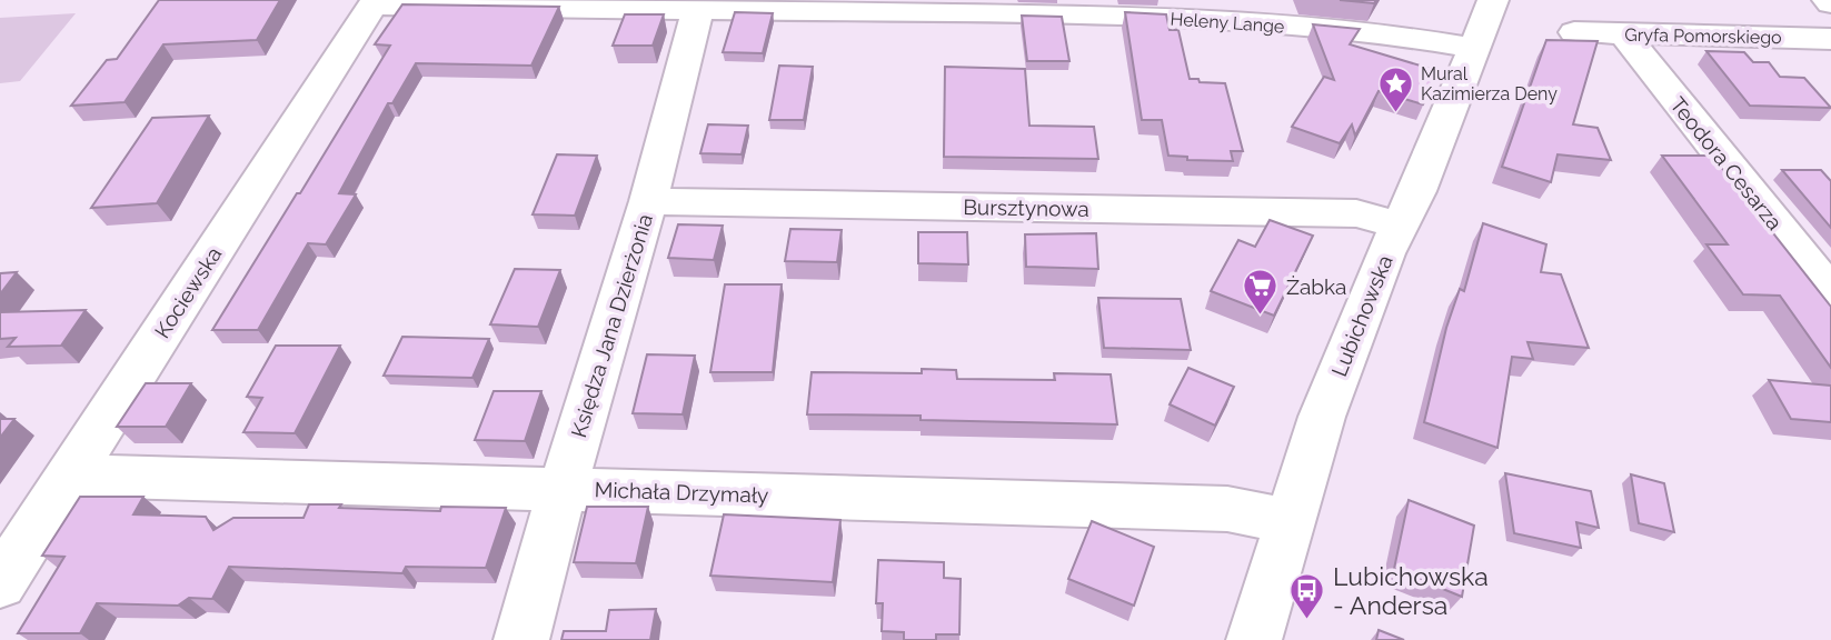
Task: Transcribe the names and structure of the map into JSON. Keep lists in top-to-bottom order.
{
  "streets": {
    "street": [
      "Heleny Lange",
      "Gryfa Pomorskiego",
      "Teodora Cesarza",
      "Bursztynowa",
      "Kociewska",
      "Lubichowska",
      "Księdza Jana Dzierżonia",
      "Michała Drzymały"
    ]
  },
  "crossings": [
    ["Heleny Lange", "Kociewska"],
    ["Heleny Lange", "Lubichowska"],
    ["Heleny Lange", "Księdza Jana Dzierżonia"],
    ["Gryfa Pomorskiego", "Teodora Cesarza"],
    ["Bursztynowa", "Lubichowska"],
    ["Bursztynowa", "Księdza Jana Dzierżonia"],
    ["Kociewska", "Michała Drzymały"],
    ["Lubichowska", "Michała Drzymały"],
    ["Księdza Jana Dzierżonia", "Michała Drzymały"]
  ],
  "places": {
    "place": ["Mural Kazimierza Deny"],
    "supermarket": ["Żabka"],
    "bus stop": ["Lubichowska - Andersa"]
  }
}
